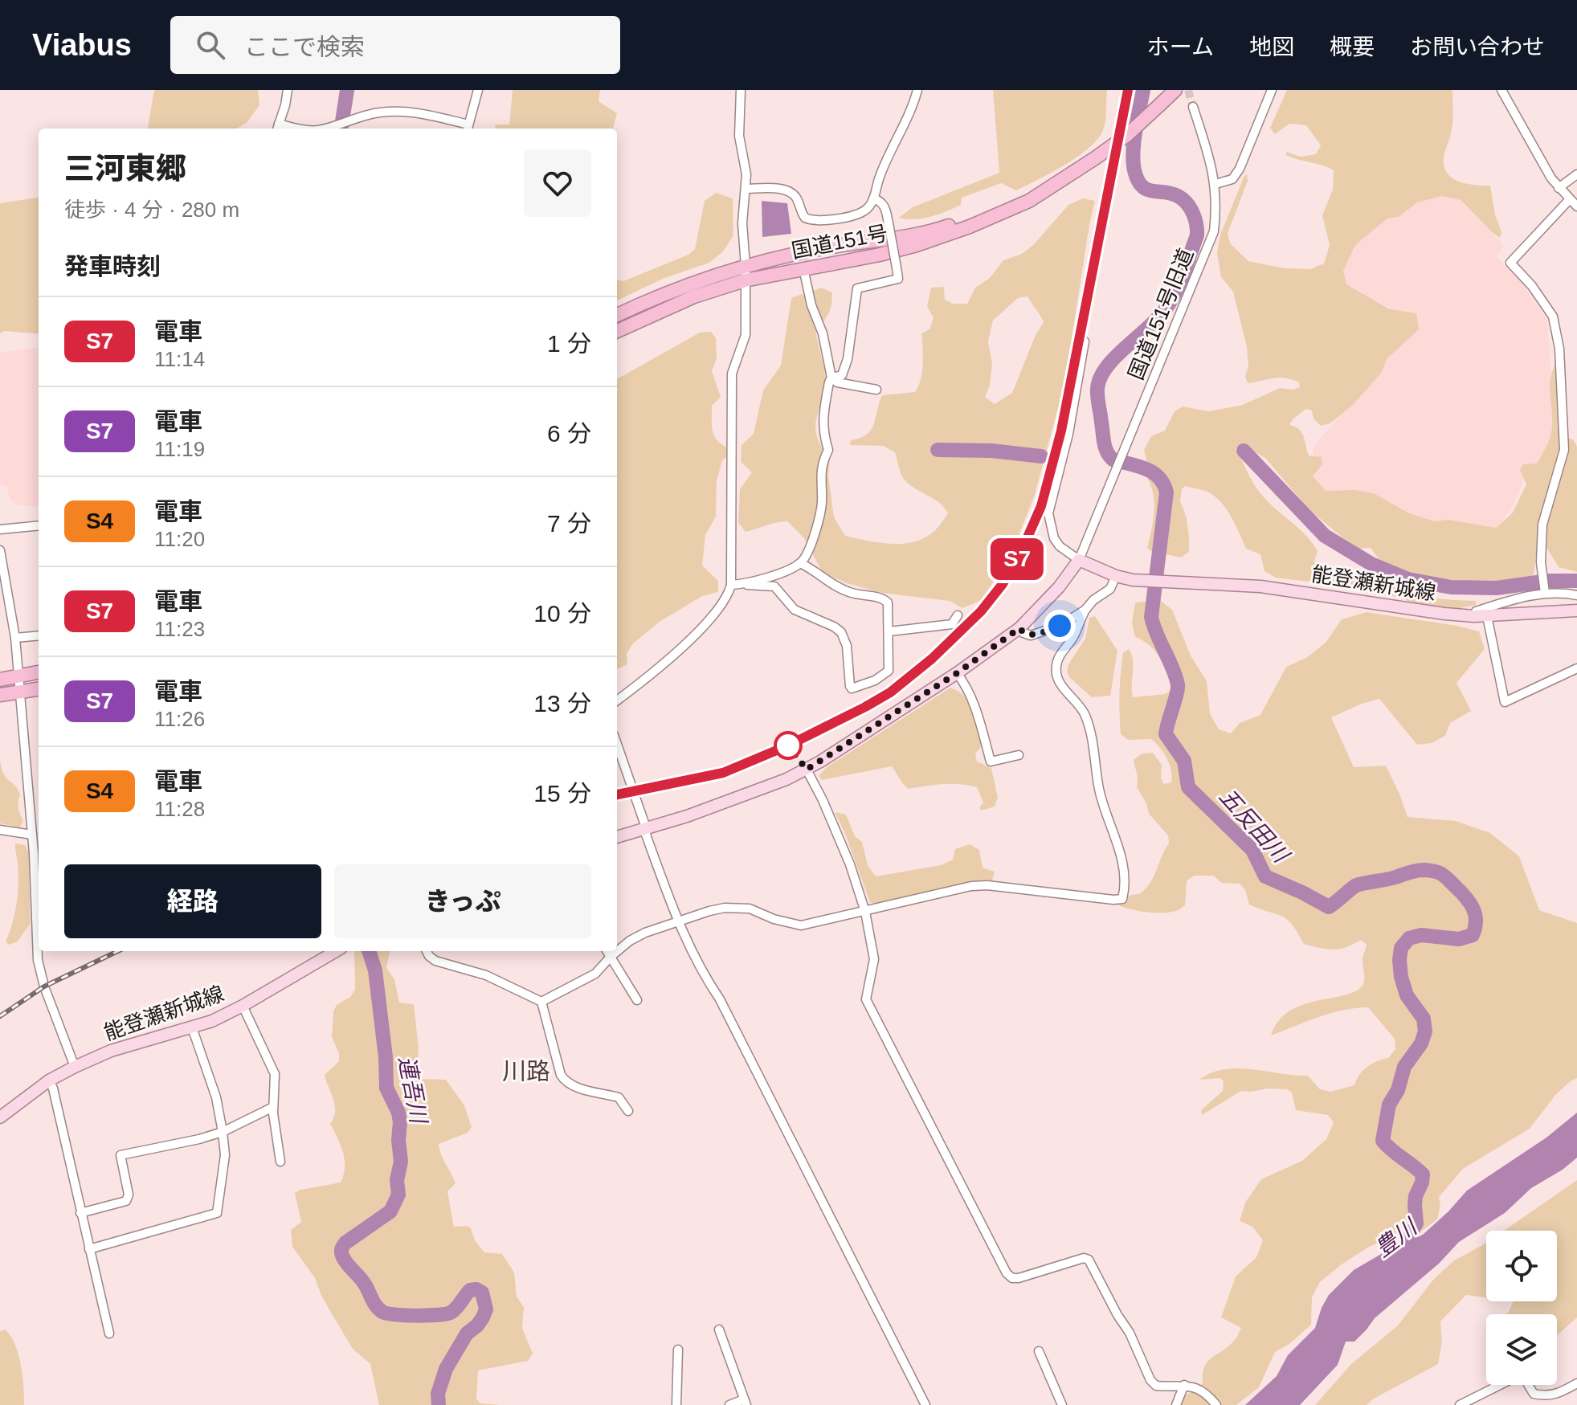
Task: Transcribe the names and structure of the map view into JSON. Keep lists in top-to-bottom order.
{
  "streets": {
    "highway": ["国道151号"],
    "main road": ["能登瀬新城線"],
    "street": ["国道151号旧道"]
  },
  "districts": ["川路"],
  "water": ["五反田川", "連吾川", "豊川"],
  "page": {
    "header": "Viabus",
    "search": "ここで検索",
    "nav": [
      "ホーム",
      "地図",
      "概要",
      "お問い合わせ"
    ],
    "on_map": "S7",
    "heading": [
      ["三河東郷", "徒歩 · 4 分 · 280 m"],
      "発車時刻"
    ],
    "list": [
      {
        "mark": "S7",
        "name": "電車",
        "note": "11:14",
        "value": "1 分"
      },
      {
        "mark": "S7",
        "name": "電車",
        "note": "11:19",
        "value": "6 分"
      },
      {
        "mark": "S4",
        "name": "電車",
        "note": "11:20",
        "value": "7 分"
      },
      {
        "mark": "S7",
        "name": "電車",
        "note": "11:23",
        "value": "10 分"
      },
      {
        "mark": "S7",
        "name": "電車",
        "note": "11:26",
        "value": "13 分"
      },
      {
        "mark": "S4",
        "name": "電車",
        "note": "11:28",
        "value": "15 分"
      }
    ],
    "buttons": ["経路", "きっぷ"]
  }
}
